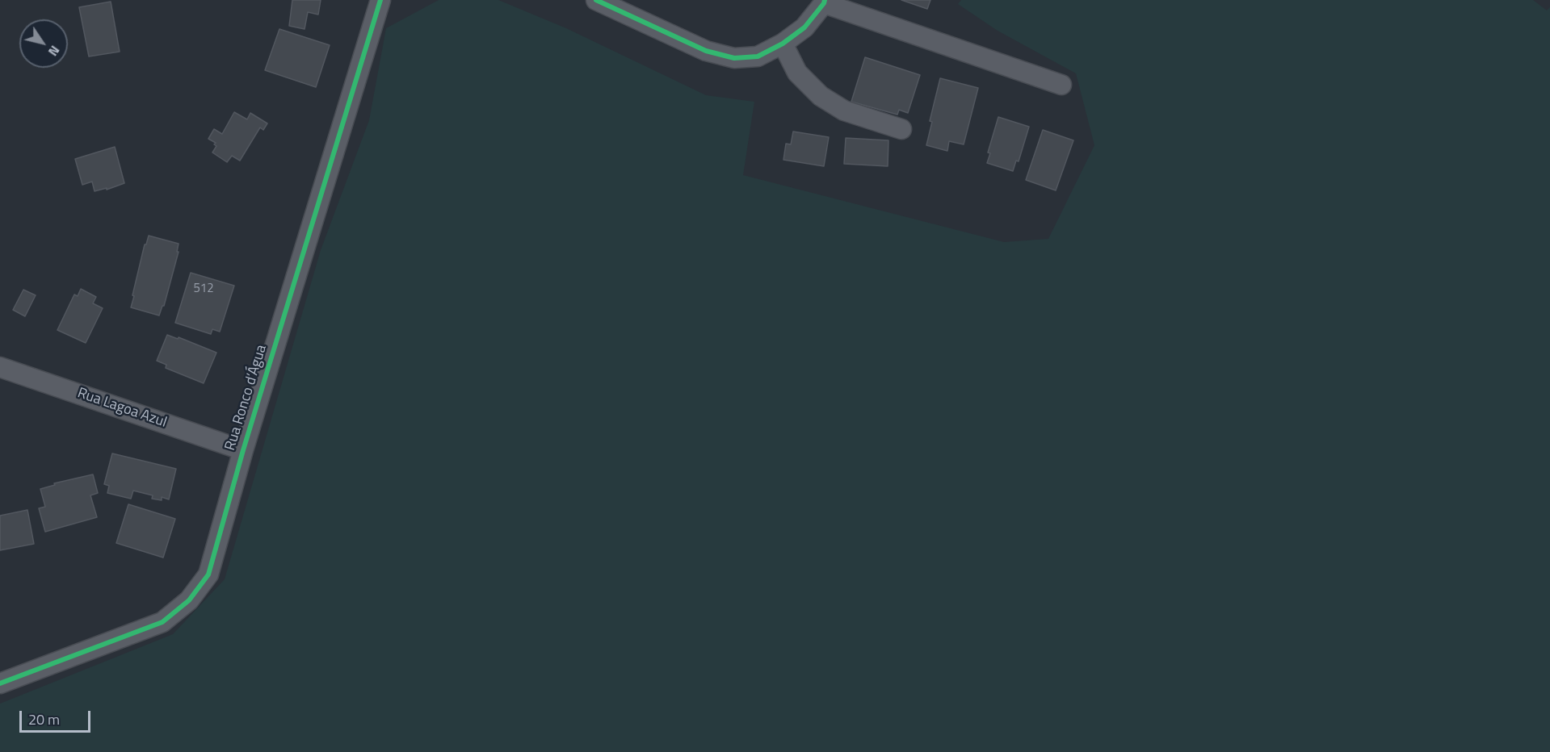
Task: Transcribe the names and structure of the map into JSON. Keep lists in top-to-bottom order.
{
  "streets": {
    "street": ["Rua Ronco d’Água", "Rua Lagoa Azul"]
  },
  "crossings": [
    ["Rua Ronco d’Água", "Rua Lagoa Azul"]
  ],
  "house_numbers": ["512"],
  "scale_bar": "20 m",
  "north": "bottom right"
}
